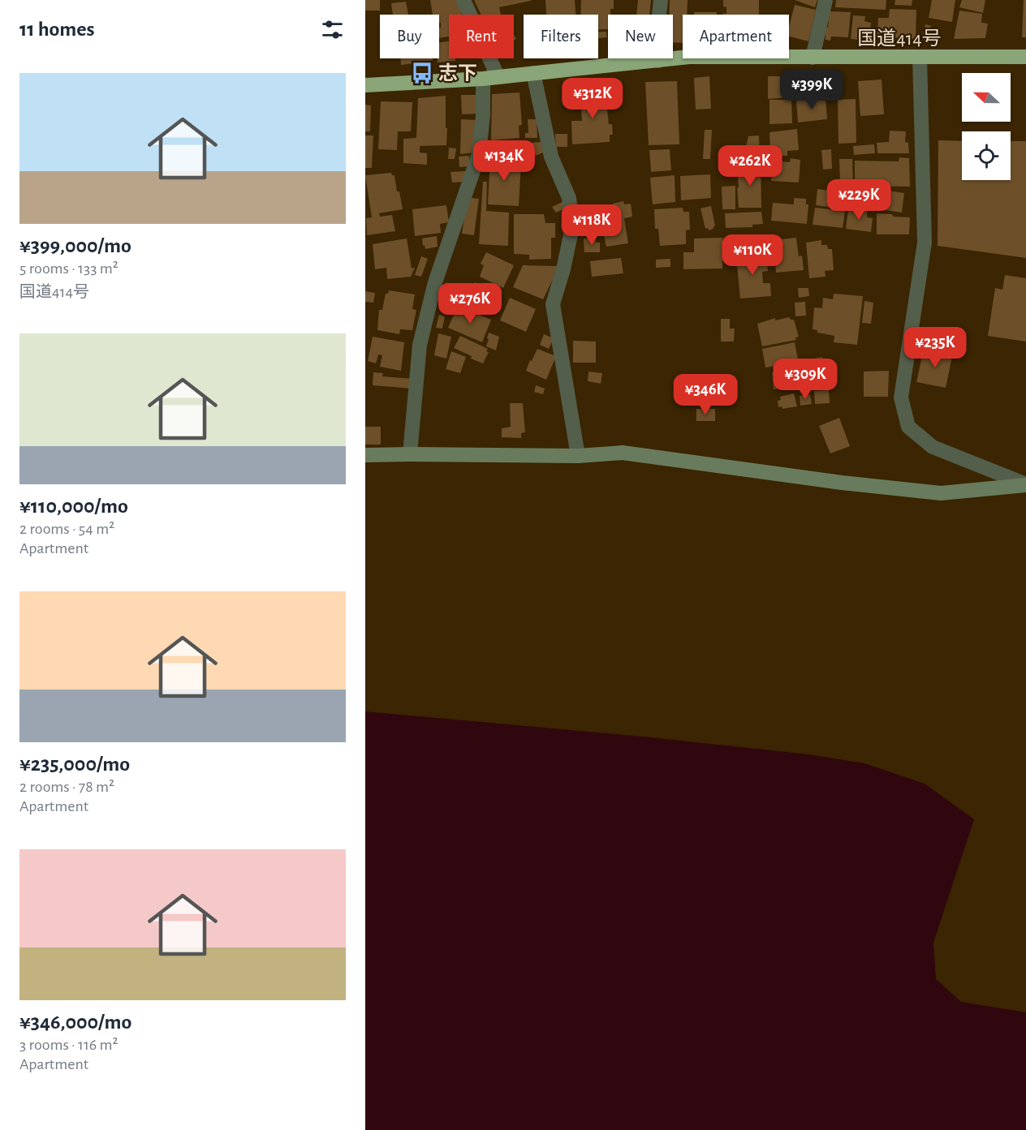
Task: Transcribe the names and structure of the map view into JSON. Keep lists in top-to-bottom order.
{
  "streets": {
    "highway": ["国道414号"]
  },
  "places": {
    "bus stop": ["志下"]
  },
  "north": "left",
  "page": {
    "heading": "11 homes",
    "chip": [
      "Buy",
      "Rent",
      "Filters",
      "New",
      "Apartment"
    ],
    "list": [
      {
        "name": "¥399,000/mo",
        "note": "5 rooms · 133 m² · 国道414号"
      },
      {
        "name": "¥110,000/mo",
        "note": "2 rooms · 54 m² · Apartment"
      },
      {
        "name": "¥235,000/mo",
        "note": "2 rooms · 78 m² · Apartment"
      },
      {
        "name": "¥346,000/mo",
        "note": "3 rooms · 116 m² · Apartment"
      }
    ],
    "price": [
      "¥399K",
      "¥312K",
      "¥134K",
      "¥262K",
      "¥229K",
      "¥118K",
      "¥110K",
      "¥276K",
      "¥235K",
      "¥309K",
      "¥346K"
    ]
  }
}
